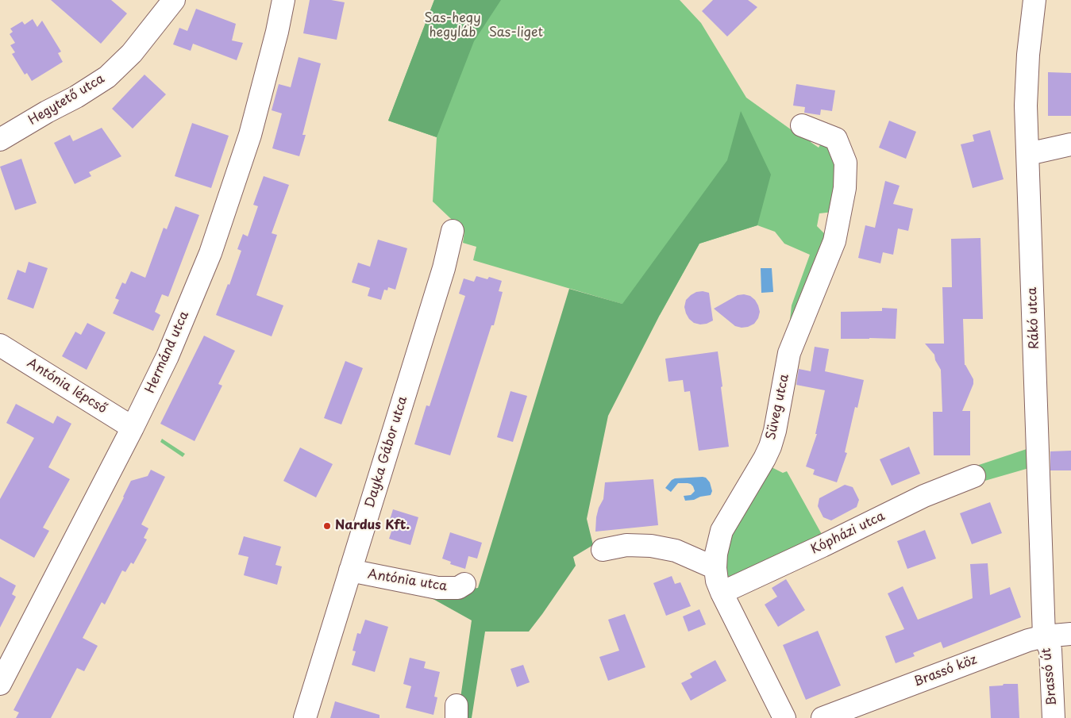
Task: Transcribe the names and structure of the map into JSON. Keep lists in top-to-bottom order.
{
  "streets": {
    "street": [
      "Hegytető utca",
      "Rákó utca",
      "Hermánd utca",
      "Antónia lépcső",
      "Süveg utca",
      "Dayka Gábor utca",
      "Kópházi utca",
      "Antónia utca",
      "Brassó köz",
      "Brassó út"
    ]
  },
  "crossings": [
    ["Rákó utca", "Brassó köz"],
    ["Rákó utca", "Brassó út"],
    ["Hermánd utca", "Antónia lépcső"],
    ["Süveg utca", "Kópházi utca"],
    ["Dayka Gábor utca", "Antónia utca"],
    ["Brassó köz", "Brassó út"]
  ],
  "parks": ["Sas-hegy hegyláb", "Sas-liget"],
  "places": ["Nardus Kft."]
}
